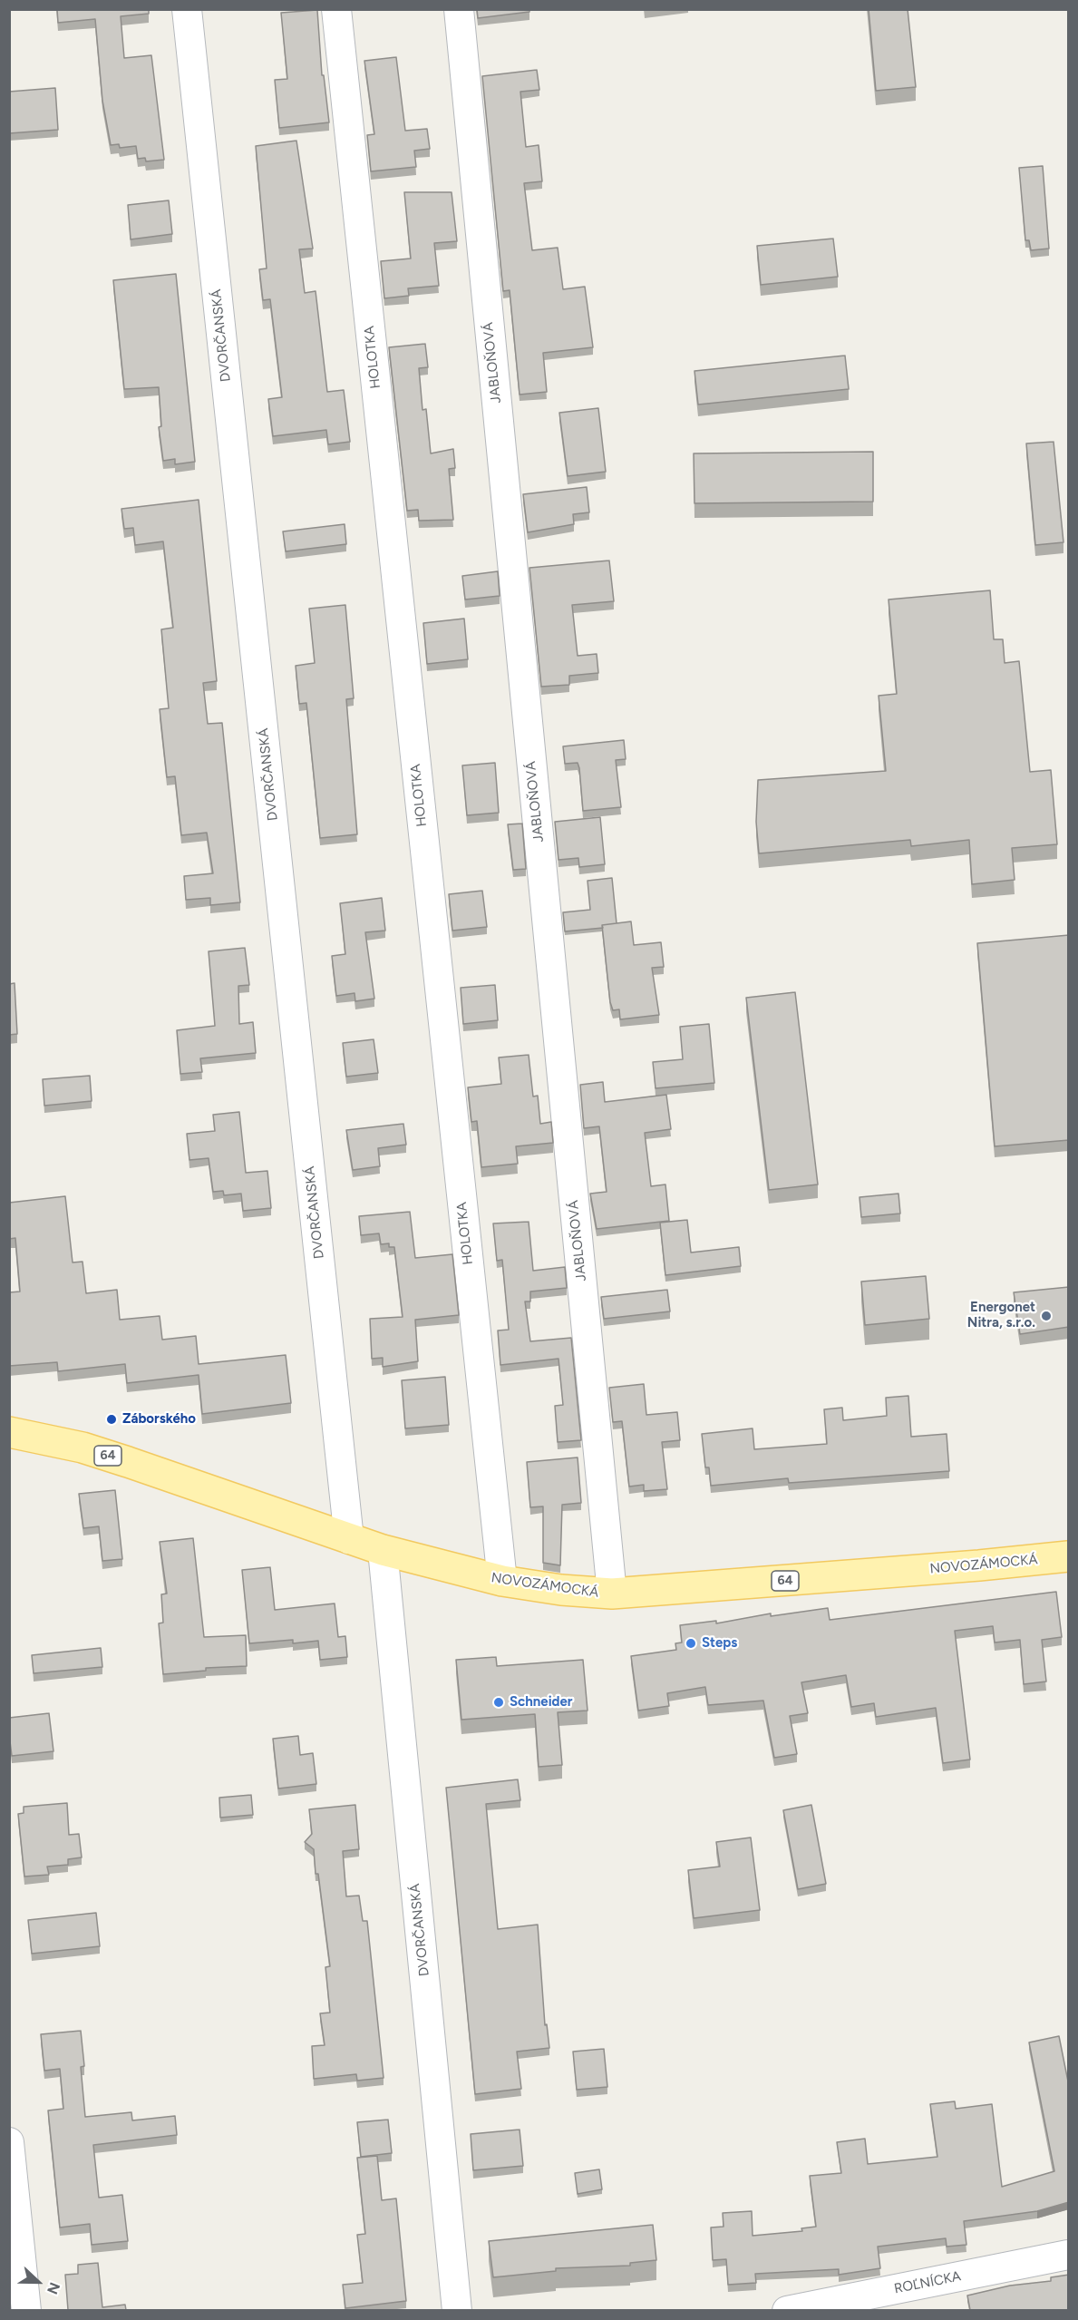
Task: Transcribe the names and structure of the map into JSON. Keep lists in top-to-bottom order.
{
  "streets": {
    "main road": ["64", "NOVOZÁMOCKÁ"],
    "street": [
      "DVORČANSKÁ",
      "HOLOTKA",
      "JABLOŇOVÁ",
      "ROĽNÍCKA"
    ]
  },
  "crossings": [
    ["DVORČANSKÁ", "NOVOZÁMOCKÁ"],
    ["HOLOTKA", "NOVOZÁMOCKÁ"],
    ["JABLOŇOVÁ", "NOVOZÁMOCKÁ"]
  ],
  "places": [
    "Energonet Nitra, s.r.o.",
    "Záborského",
    "Steps",
    "Schneider"
  ],
  "north": "right"
}
